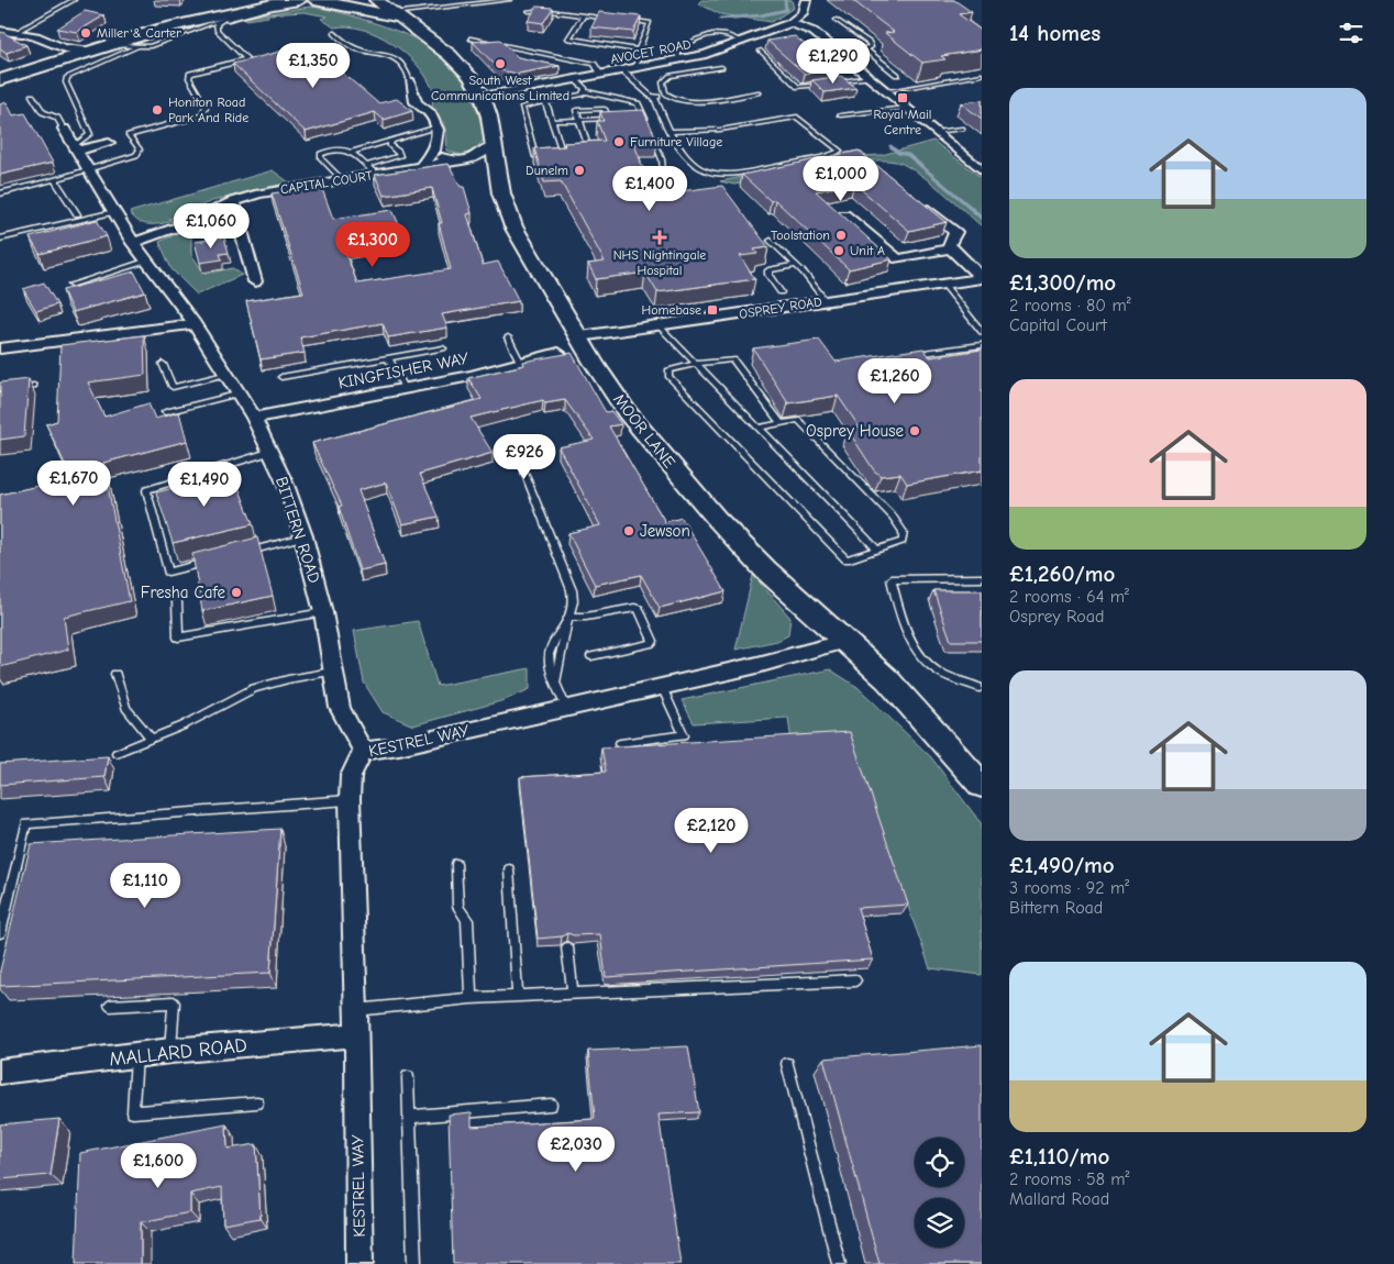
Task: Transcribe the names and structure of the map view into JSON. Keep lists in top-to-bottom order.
{
  "streets": {
    "main road": ["MOOR LANE"],
    "street": [
      "AVOCET ROAD",
      "CAPITAL COURT",
      "OSPREY ROAD",
      "KINGFISHER WAY",
      "BITTERN ROAD",
      "KESTREL WAY",
      "MALLARD ROAD"
    ]
  },
  "crossings": [
    ["AVOCET ROAD", "MOOR LANE"],
    ["CAPITAL COURT", "MOOR LANE"],
    ["CAPITAL COURT", "BITTERN ROAD"],
    ["OSPREY ROAD", "MOOR LANE"],
    ["KINGFISHER WAY", "BITTERN ROAD"],
    ["MOOR LANE", "KESTREL WAY"],
    ["BITTERN ROAD", "KESTREL WAY"],
    ["KESTREL WAY", "MALLARD ROAD"]
  ],
  "places": {
    "other": [
      "Miller & Carter",
      "South West Communications Limited",
      "Honiton Road Park And Ride",
      "Furniture Village",
      "Dunelm",
      "Toolstation",
      "Unit A",
      "Osprey House",
      "Jewson",
      "Fresha Cafe"
    ],
    "transit": ["Royal Mail Centre", "Homebase"],
    "health": ["NHS Nightingale Hospital"]
  },
  "page": {
    "heading": "14 homes",
    "price": [
      "£1,290",
      "£1,350",
      "£1,000",
      "£1,400",
      "£1,060",
      "£1,300",
      "£1,260",
      "£926",
      "£1,670",
      "£1,490",
      "£2,120",
      "£1,110",
      "£2,030",
      "£1,600"
    ],
    "list": [
      {
        "name": "£1,300/mo",
        "note": "2 rooms · 80 m² · Capital Court"
      },
      {
        "name": "£1,260/mo",
        "note": "2 rooms · 64 m² · Osprey Road"
      },
      {
        "name": "£1,490/mo",
        "note": "3 rooms · 92 m² · Bittern Road"
      },
      {
        "name": "£1,110/mo",
        "note": "2 rooms · 58 m² · Mallard Road"
      }
    ]
  }
}
